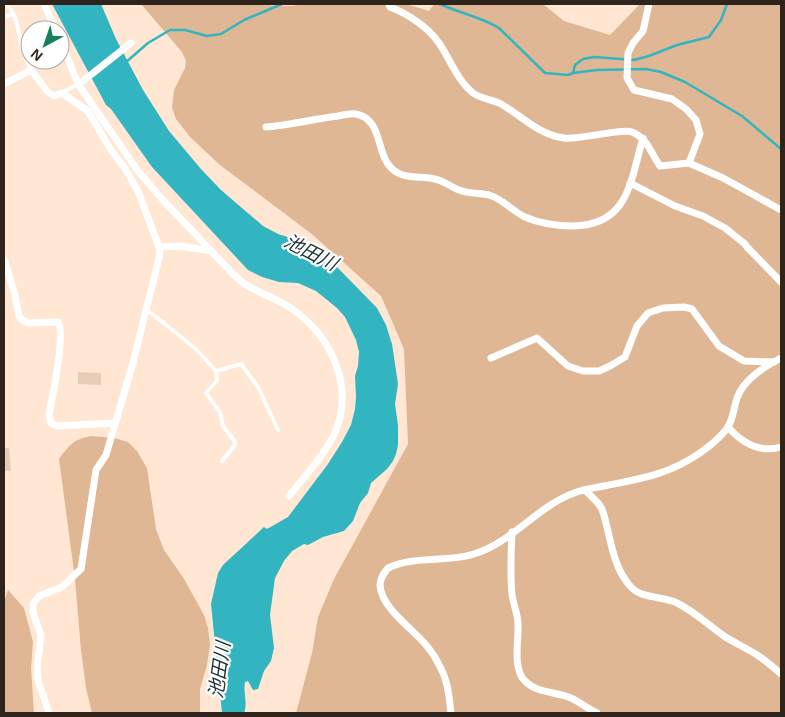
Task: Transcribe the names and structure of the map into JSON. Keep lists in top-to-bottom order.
{
  "water": ["池田川"],
  "north": "bottom left"
}
